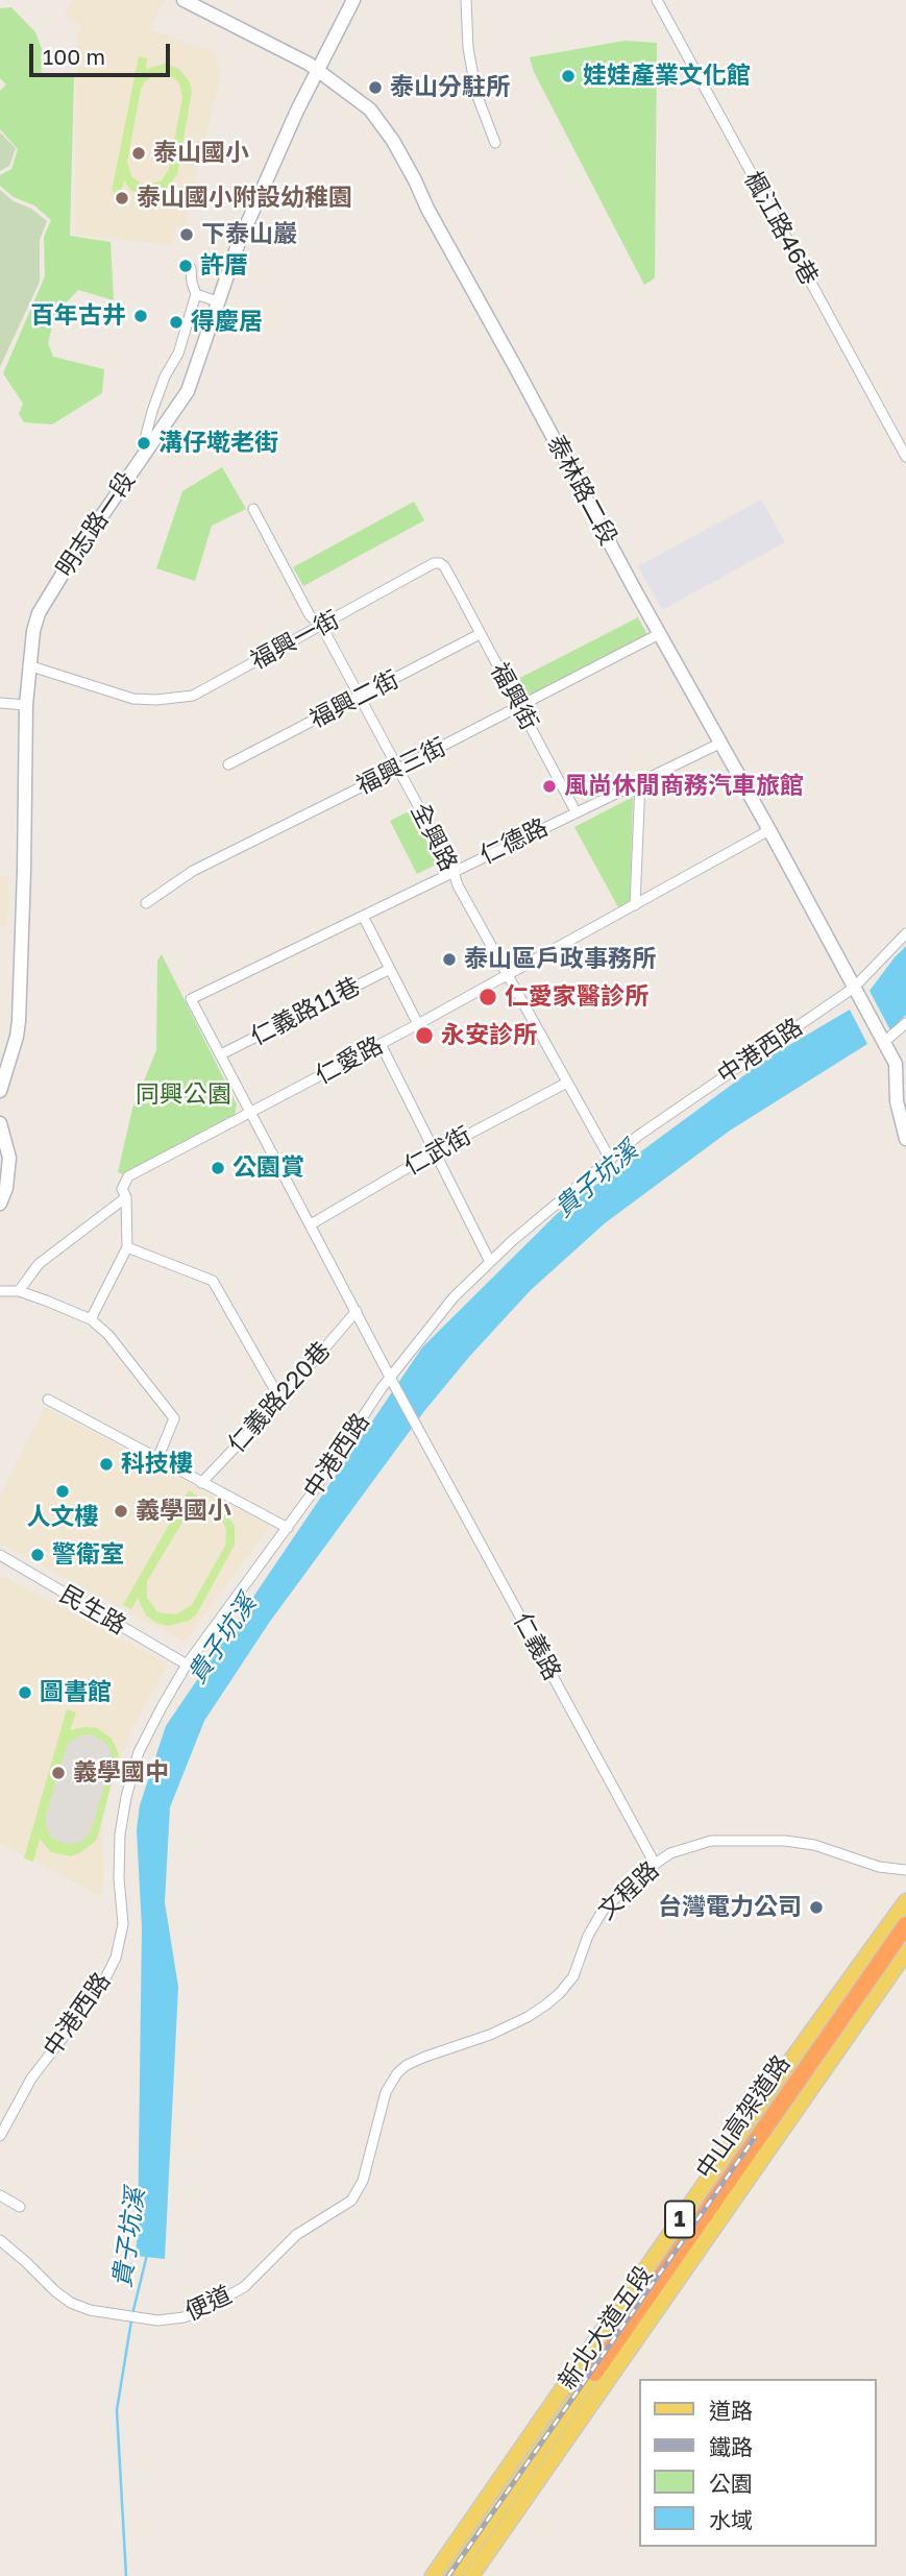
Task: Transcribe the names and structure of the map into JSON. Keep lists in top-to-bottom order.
{
  "streets": {
    "highway": ["中山高架道路", "1"],
    "main road": ["泰林路二段", "明志路一段", "新北大道五段"],
    "street": [
      "楓江路46巷",
      "福興一街",
      "福興街",
      "福興二街",
      "福興三街",
      "全興路",
      "仁德路",
      "仁義路11巷",
      "中港西路",
      "仁愛路",
      "仁武街",
      "仁義路220巷",
      "民生路",
      "仁義路",
      "文程路",
      "便道"
    ]
  },
  "crossings": [
    ["泰林路二段", "明志路一段"],
    ["泰林路二段", "福興三街"],
    ["泰林路二段", "仁德路"],
    ["泰林路二段", "中港西路"],
    ["泰林路二段", "仁愛路"],
    ["明志路一段", "福興一街"],
    ["福興一街", "福興街"],
    ["福興一街", "全興路"],
    ["福興街", "福興二街"],
    ["福興街", "福興三街"],
    ["福興街", "仁德路"],
    ["福興二街", "全興路"],
    ["福興三街", "全興路"],
    ["全興路", "仁德路"],
    ["全興路", "中港西路"],
    ["全興路", "仁愛路"],
    ["全興路", "仁武街"],
    ["仁德路", "仁義路11巷"],
    ["中港西路", "民生路"],
    ["中港西路", "仁義路"],
    ["仁義路", "文程路"],
    ["文程路", "便道"],
    ["中山高架道路", "新北大道五段"]
  ],
  "water": ["貴子坑溪"],
  "parks": ["同興公園"],
  "places": [
    "娃娃產業文化館",
    "泰山分駐所",
    "泰山國小",
    "泰山國小附設幼稚園",
    "下泰山巖",
    "許厝",
    "百年古井",
    "得慶居",
    "溝仔墘老街",
    "風尚休閒商務汽車旅館",
    "泰山區戶政事務所",
    "仁愛家醫診所",
    "永安診所",
    "公園賞",
    "科技樓",
    "人文樓",
    "義學國小",
    "警衛室",
    "圖書館",
    "義學國中",
    "台灣電力公司"
  ],
  "legend": [
    "道路",
    "鐵路",
    "公園",
    "水域"
  ],
  "scale_bar": "100 m"
}
